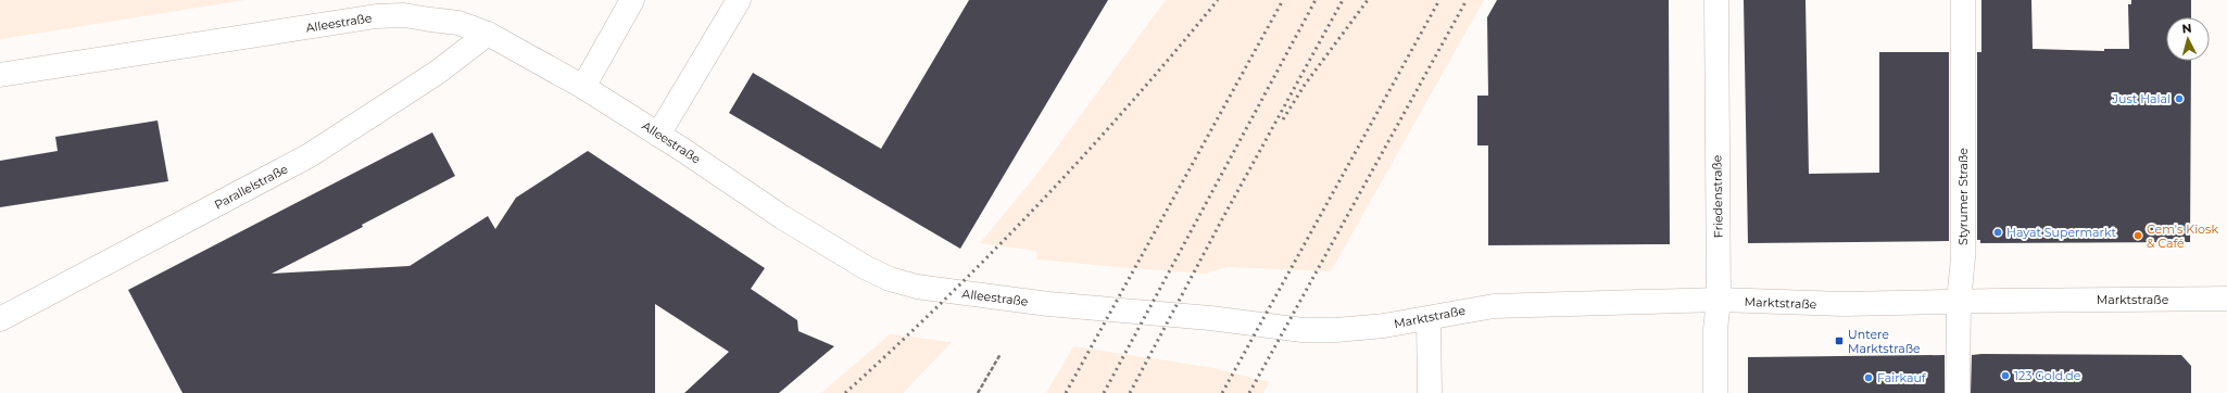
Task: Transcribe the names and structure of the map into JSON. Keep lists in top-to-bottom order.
{
  "streets": {
    "street": [
      "Alleestraße",
      "Parallelstraße",
      "Friedenstraße",
      "Styrumer Straße",
      "Marktstraße"
    ]
  },
  "crossings": [
    ["Alleestraße", "Parallelstraße"],
    ["Alleestraße", "Marktstraße"],
    ["Friedenstraße", "Marktstraße"],
    ["Styrumer Straße", "Marktstraße"]
  ],
  "places": {
    "other": [
      "Just Halal",
      "Hayat Supermarkt",
      "Cem's Kiosk & Café",
      "123 Gold.de",
      "Fairkauf"
    ],
    "transit": ["Untere Marktstraße"]
  },
  "north": "top"
}
